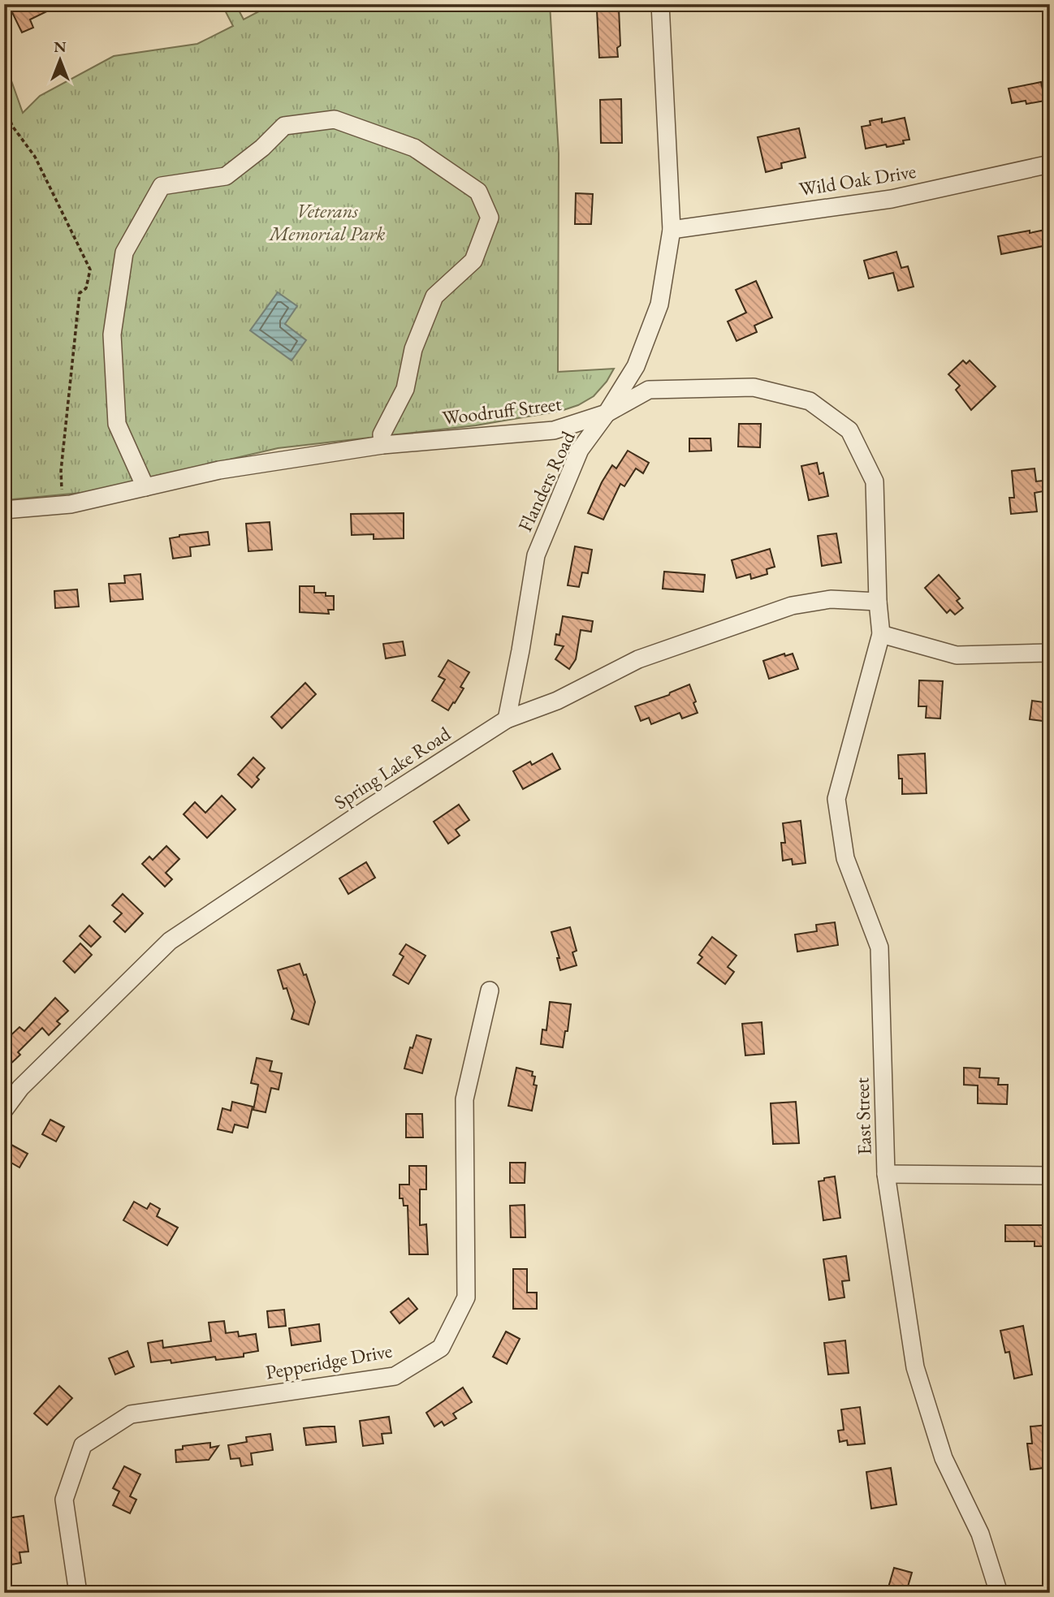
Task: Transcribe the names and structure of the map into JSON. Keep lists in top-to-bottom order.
{
  "streets": {
    "street": [
      "Wild Oak Drive",
      "Woodruff Street",
      "Flanders Road",
      "Spring Lake Road",
      "East Street",
      "Pepperidge Drive"
    ]
  },
  "crossings": [
    ["Wild Oak Drive", "Flanders Road"],
    ["Woodruff Street", "Flanders Road"],
    ["Woodruff Street", "Spring Lake Road"],
    ["Woodruff Street", "East Street"],
    ["Flanders Road", "Spring Lake Road"]
  ],
  "parks": ["Veterans Memorial Park"],
  "north": "top"
}
